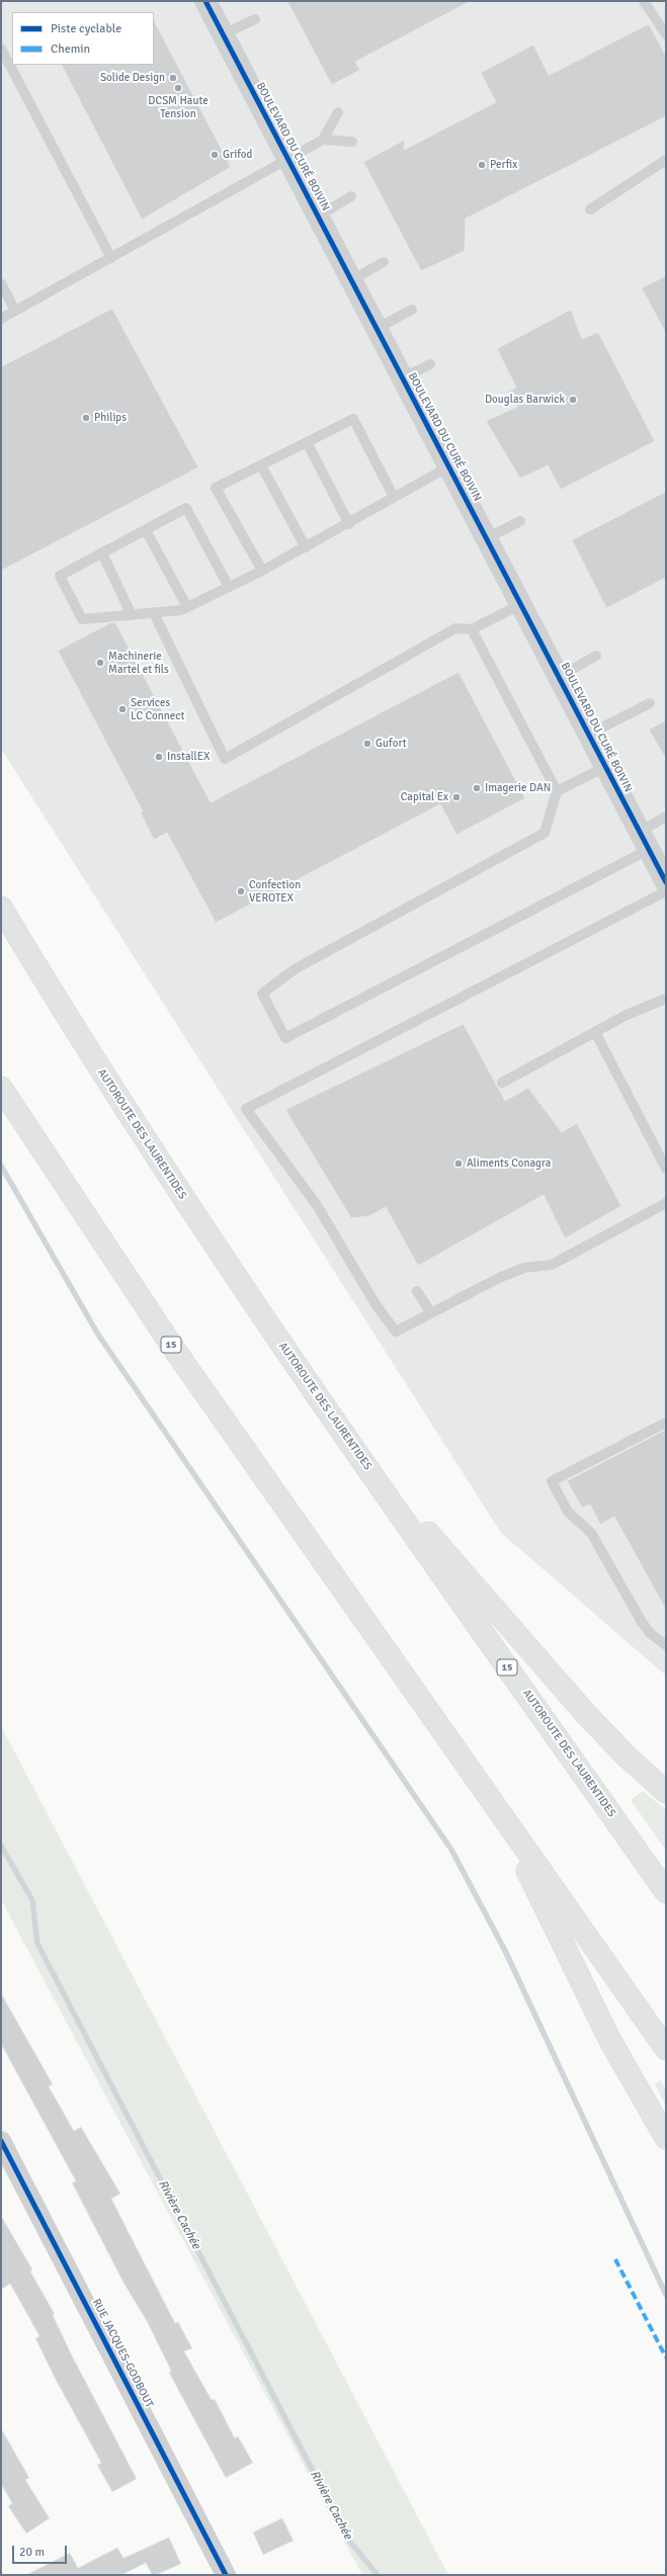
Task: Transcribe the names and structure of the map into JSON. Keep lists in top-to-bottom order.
{
  "streets": {
    "highway": ["AUTOROUTE DES LAURENTIDES", "15"],
    "street": ["BOULEVARD DU CURÉ BOIVIN", "RUE JACQUES-GODBOUT"]
  },
  "water": ["Rivière Cachée"],
  "places": [
    "Solide Design",
    "DCSM Haute Tension",
    "Grifod",
    "Perfix",
    "Douglas Barwick",
    "Philips",
    "Machinerie Martel et fils",
    "Services LC Connect",
    "Gufort",
    "InstallEX",
    "Imagerie DAN",
    "Capital Ex",
    "Confection VEROTEX",
    "Aliments Conagra"
  ],
  "legend": ["Piste cyclable", "Chemin"],
  "scale_bar": "20 m"
}
